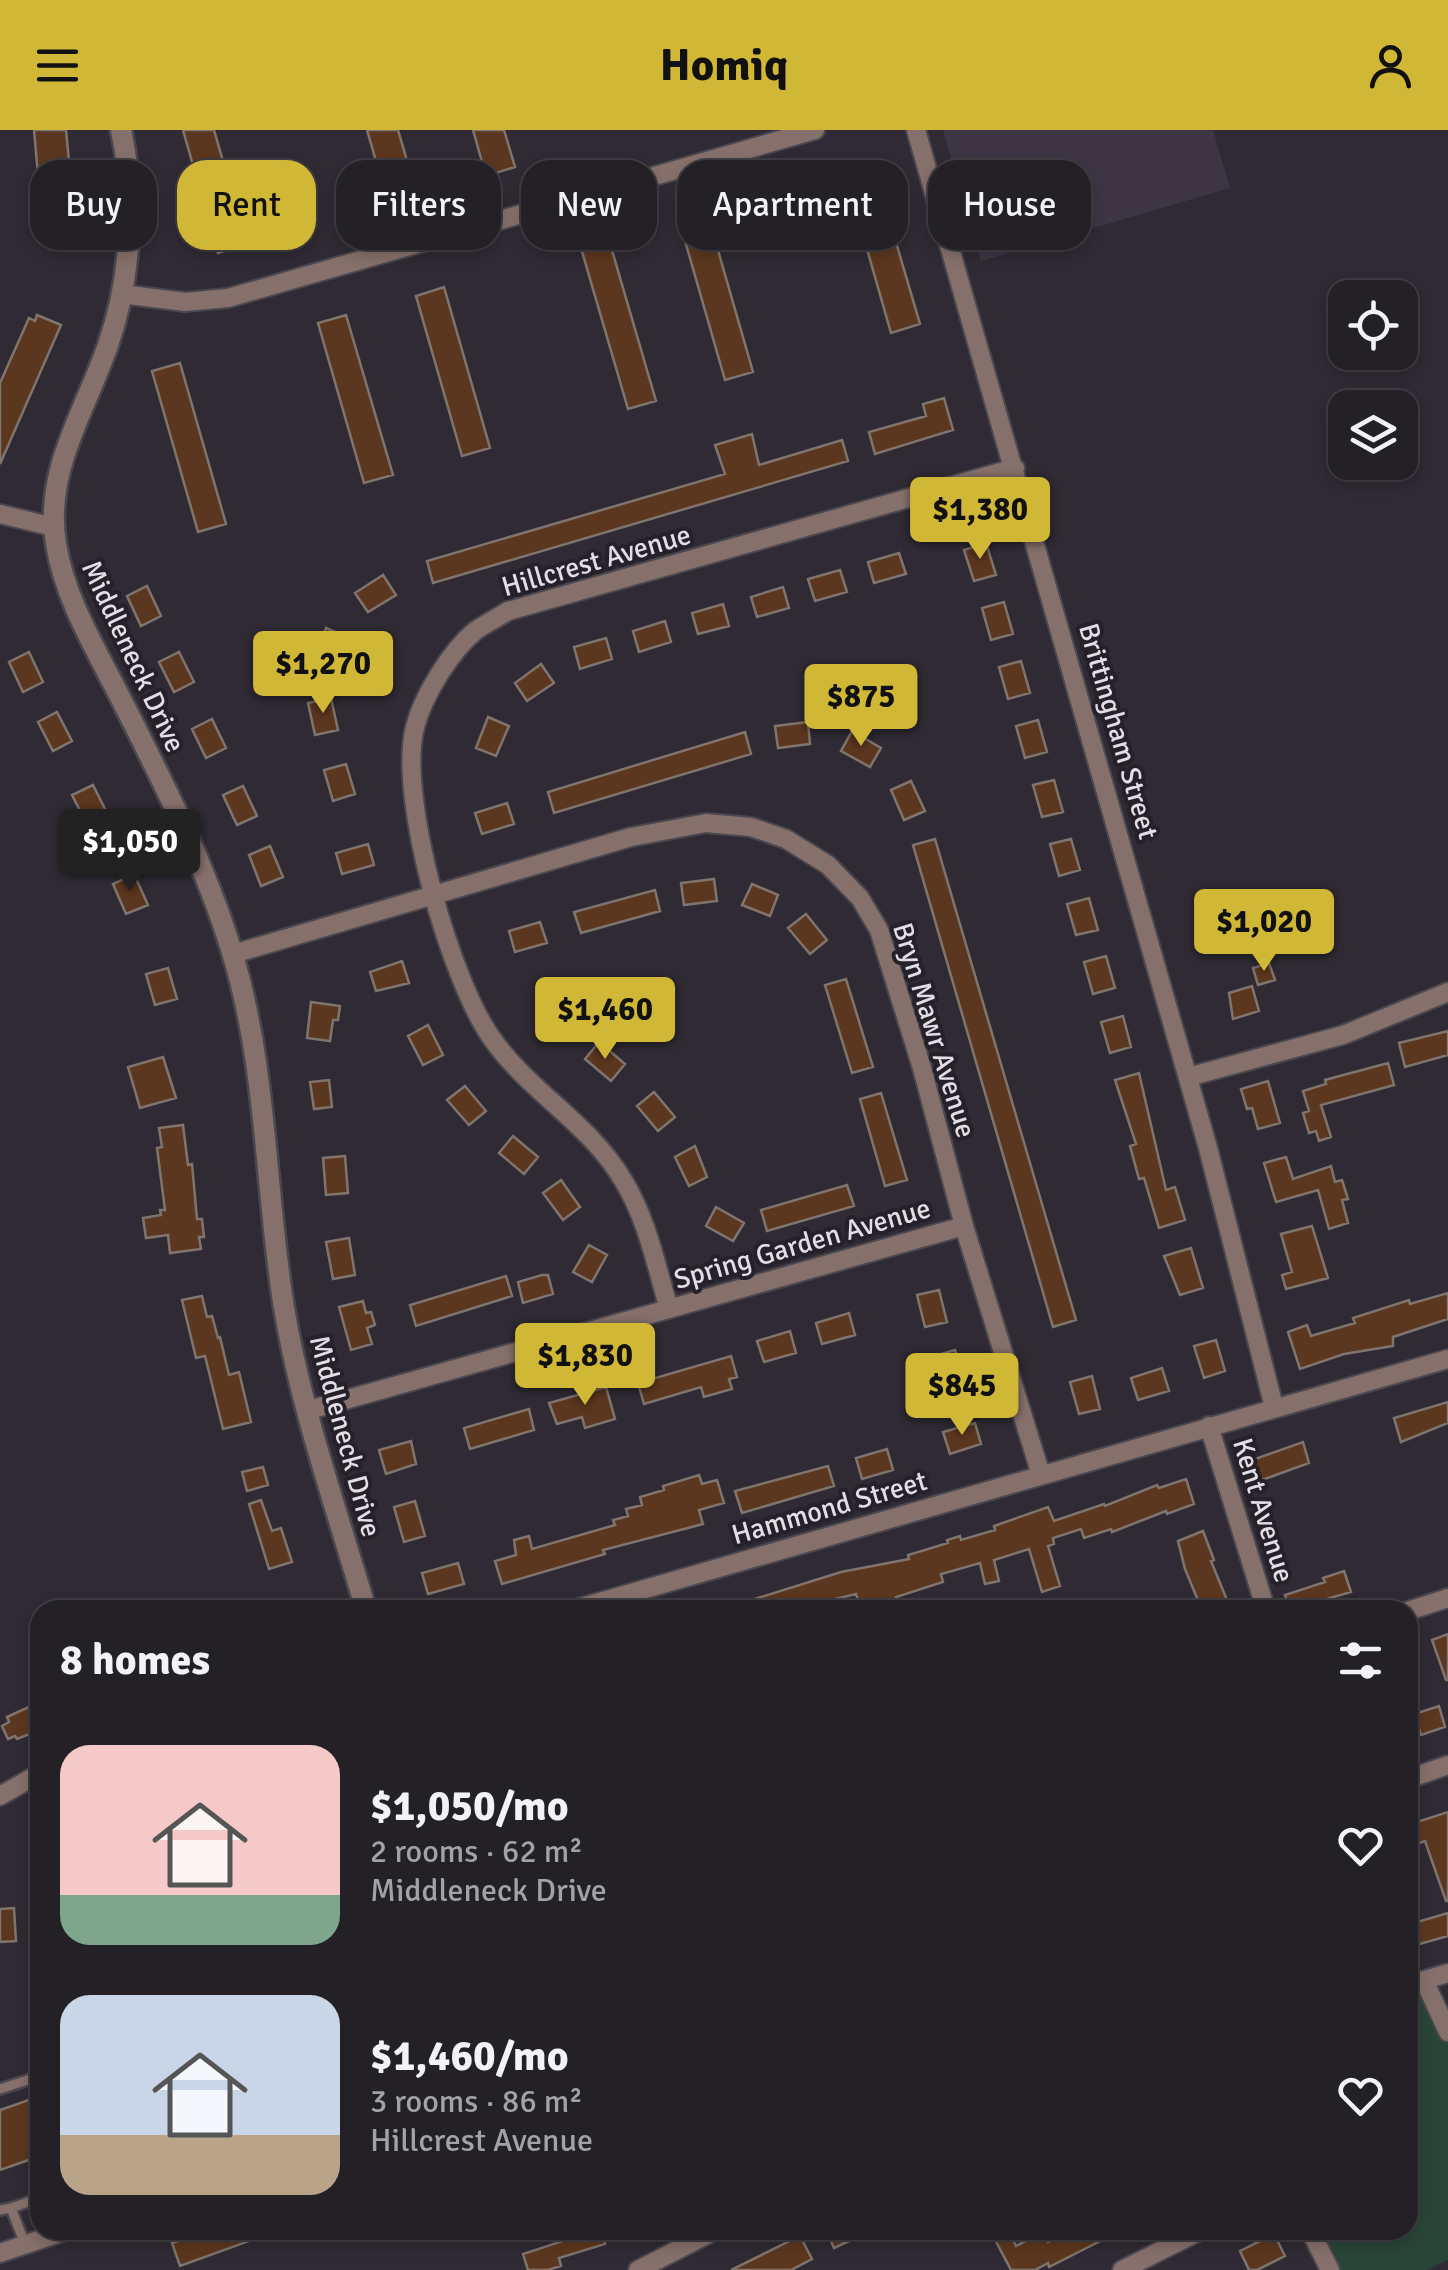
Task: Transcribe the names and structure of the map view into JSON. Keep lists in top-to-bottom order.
{
  "streets": {
    "street": [
      "Hillcrest Avenue",
      "Middleneck Drive",
      "Brittingham Street",
      "Bryn Mawr Avenue",
      "Spring Garden Avenue",
      "Hammond Street",
      "Kent Avenue"
    ]
  },
  "crossings": [
    ["Hillcrest Avenue", "Brittingham Street"],
    ["Hillcrest Avenue", "Bryn Mawr Avenue"],
    ["Hillcrest Avenue", "Spring Garden Avenue"],
    ["Middleneck Drive", "Bryn Mawr Avenue"],
    ["Middleneck Drive", "Spring Garden Avenue"],
    ["Brittingham Street", "Hammond Street"],
    ["Bryn Mawr Avenue", "Spring Garden Avenue"],
    ["Bryn Mawr Avenue", "Hammond Street"],
    ["Hammond Street", "Kent Avenue"]
  ],
  "page": {
    "header": "Homiq",
    "chip": [
      "Buy",
      "Rent",
      "Filters",
      "New",
      "Apartment",
      "House"
    ],
    "price": [
      "$1,380",
      "$1,270",
      "$875",
      "$1,050",
      "$1,020",
      "$1,460",
      "$1,830",
      "$845"
    ],
    "heading": "8 homes",
    "list": [
      {
        "name": "$1,050/mo",
        "note": "2 rooms · 62 m² · Middleneck Drive"
      },
      {
        "name": "$1,460/mo",
        "note": "3 rooms · 86 m² · Hillcrest Avenue"
      }
    ]
  }
}
